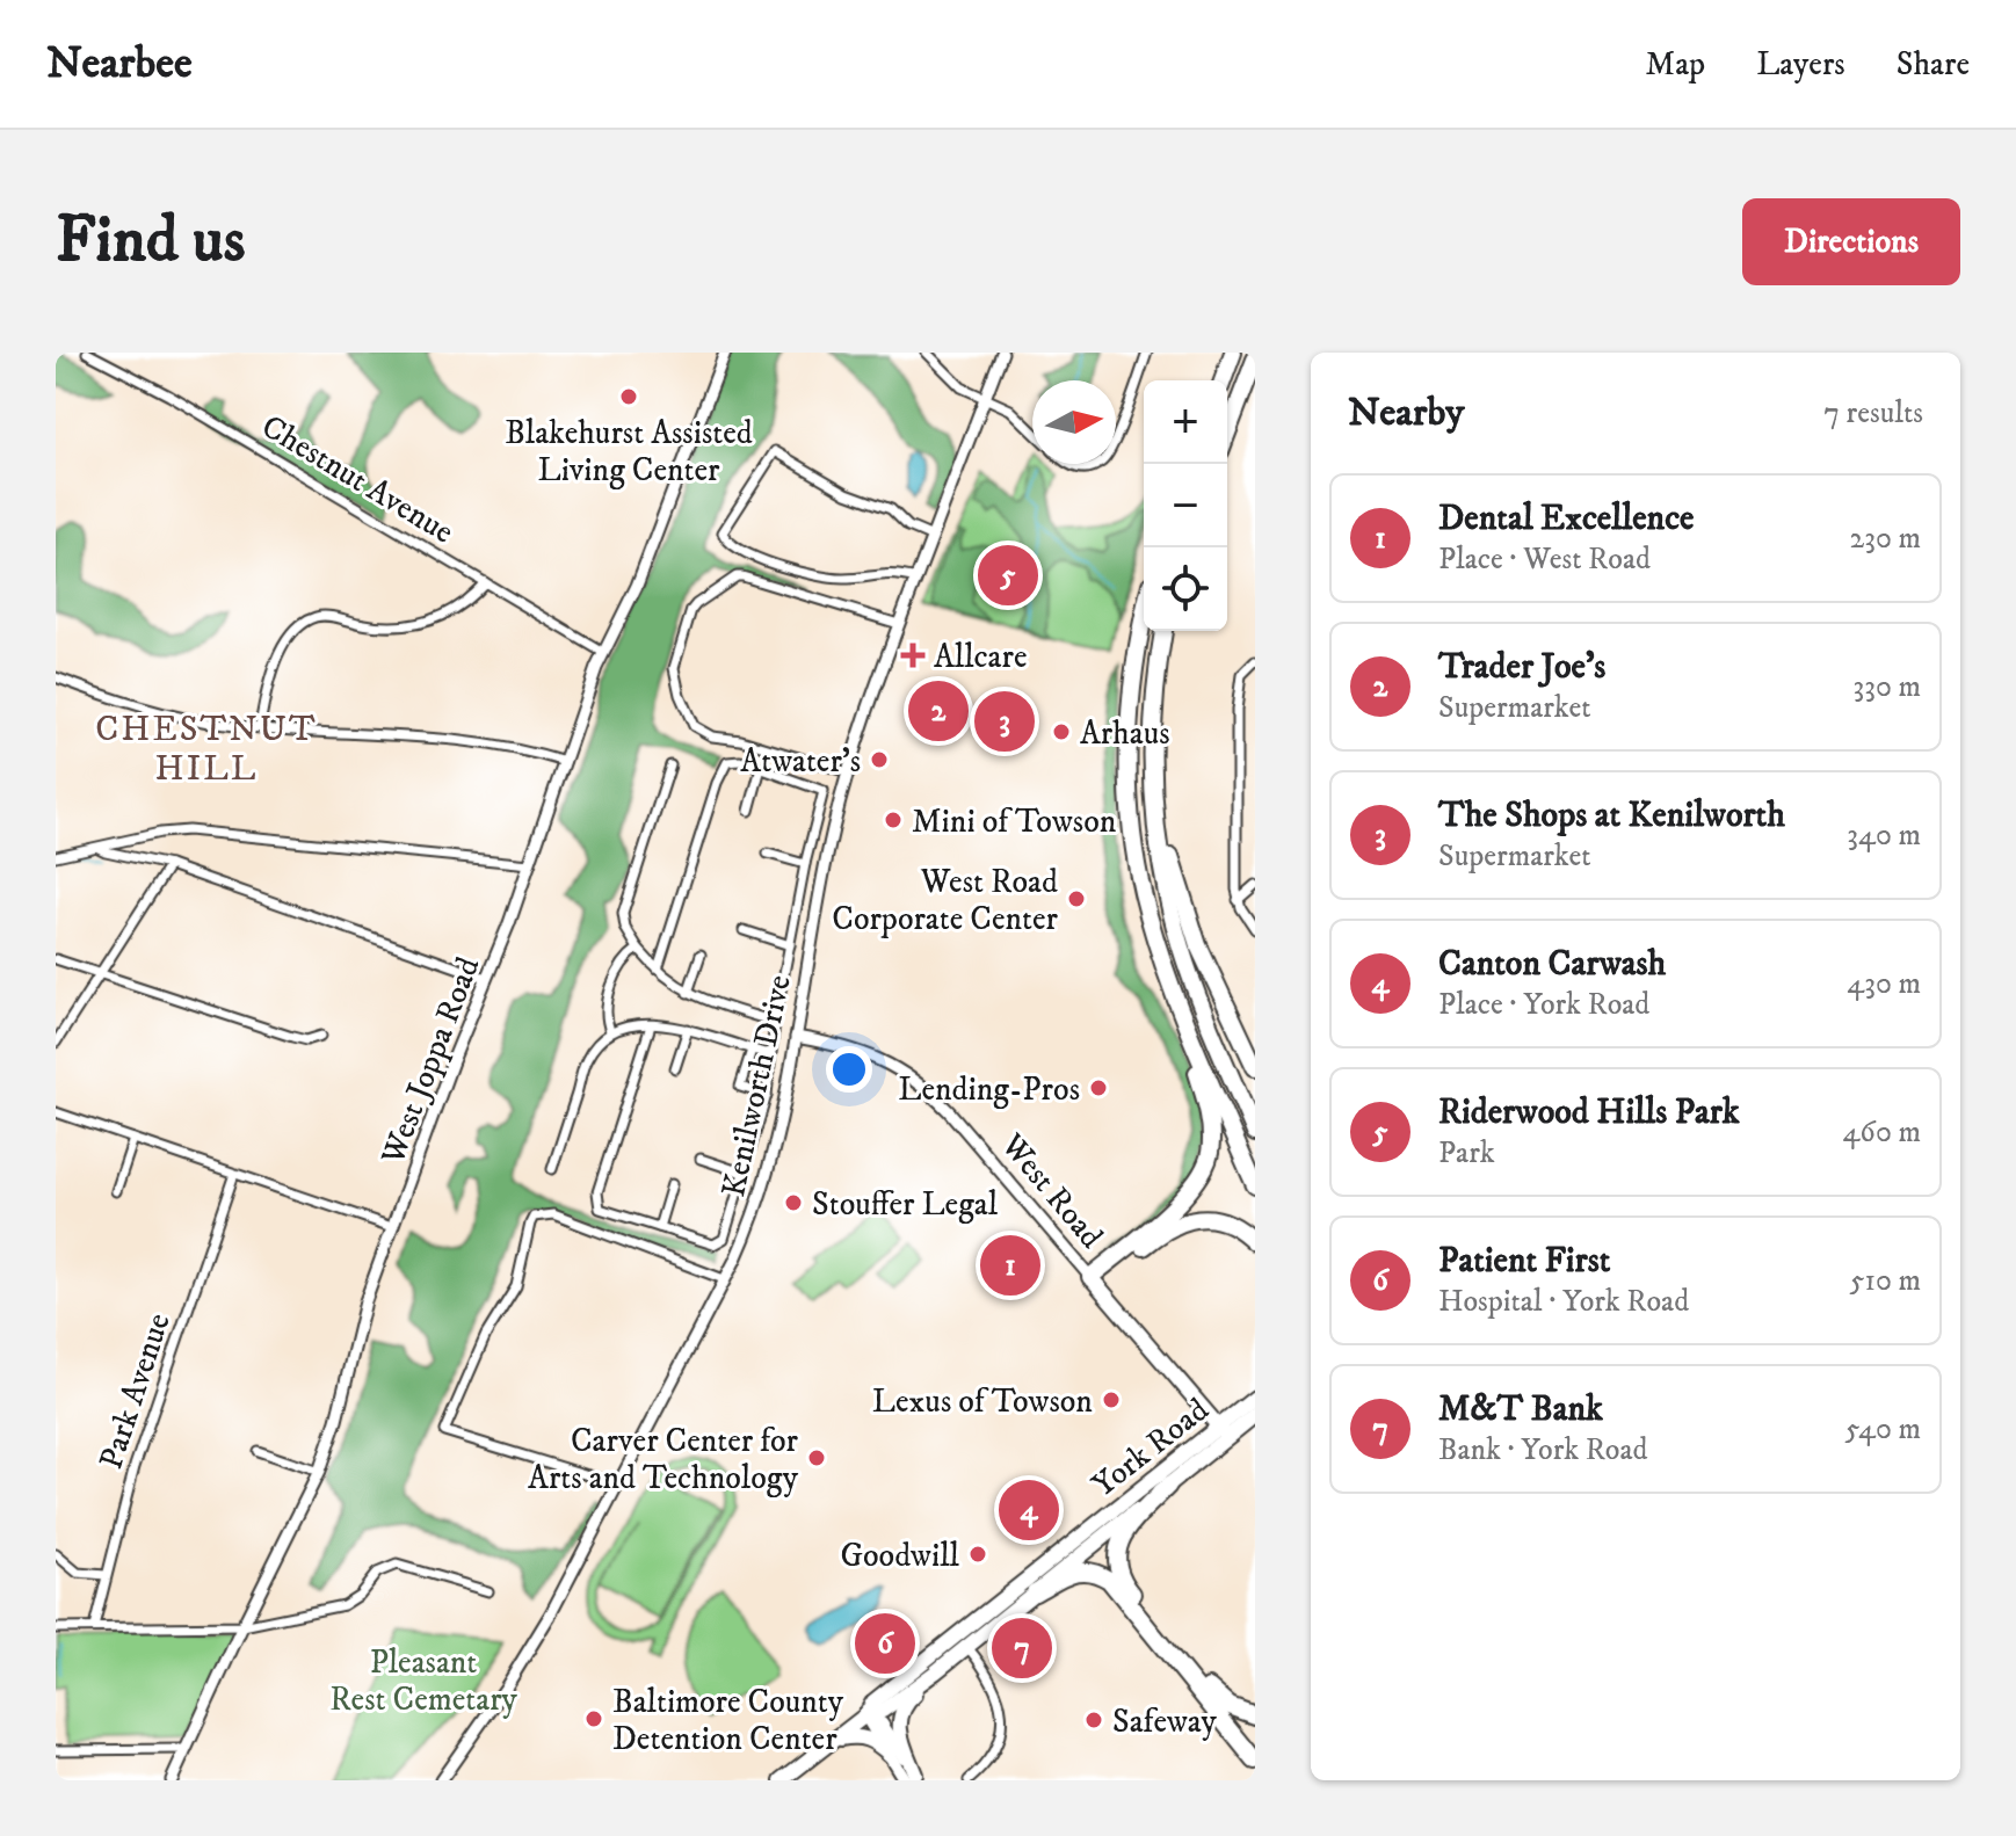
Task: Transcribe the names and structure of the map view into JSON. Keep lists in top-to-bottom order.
{
  "streets": {
    "main road": ["West Road", "York Road"],
    "street": [
      "Chestnut Avenue",
      "West Joppa Road",
      "Kenilworth Drive",
      "Park Avenue"
    ]
  },
  "crossings": [
    ["Chestnut Avenue", "West Joppa Road"],
    ["Kenilworth Drive", "West Road"],
    ["West Road", "York Road"]
  ],
  "districts": ["CHESTNUT HILL"],
  "parks": ["Pleasant Rest Cemetary"],
  "places": {
    "other": [
      "Blakehurst Assisted Living Center",
      "Arhaus",
      "Atwater's",
      "Mini of Towson",
      "West Road Corporate Center",
      "Lending-Pros",
      "Stouffer Legal",
      "Lexus of Towson",
      "Carver Center for Arts and Technology",
      "Goodwill",
      "Baltimore County Detention Center",
      "Safeway"
    ],
    "health": ["Allcare"]
  },
  "north": "right",
  "page": {
    "header": "Nearbee",
    "nav": ["Map", "Layers", "Share"],
    "buttons": "Directions",
    "title": "Find us",
    "heading": ["Nearby", "7 results"],
    "map_buttons": ["+", "−"],
    "list": [
      {
        "mark": "1",
        "name": "Dental Excellence",
        "note": "Place · West Road",
        "value": "230 m"
      },
      {
        "mark": "2",
        "name": "Trader Joe's",
        "note": "Supermarket",
        "value": "330 m"
      },
      {
        "mark": "3",
        "name": "The Shops at Kenilworth",
        "note": "Supermarket",
        "value": "340 m"
      },
      {
        "mark": "4",
        "name": "Canton Carwash",
        "note": "Place · York Road",
        "value": "430 m"
      },
      {
        "mark": "5",
        "name": "Riderwood Hills Park",
        "note": "Park",
        "value": "460 m"
      },
      {
        "mark": "6",
        "name": "Patient First",
        "note": "Hospital · York Road",
        "value": "510 m"
      },
      {
        "mark": "7",
        "name": "M&T Bank",
        "note": "Bank · York Road",
        "value": "540 m"
      }
    ],
    "pins": [
      "5",
      "2",
      "3",
      "1",
      "4",
      "6",
      "7"
    ]
  }
}
